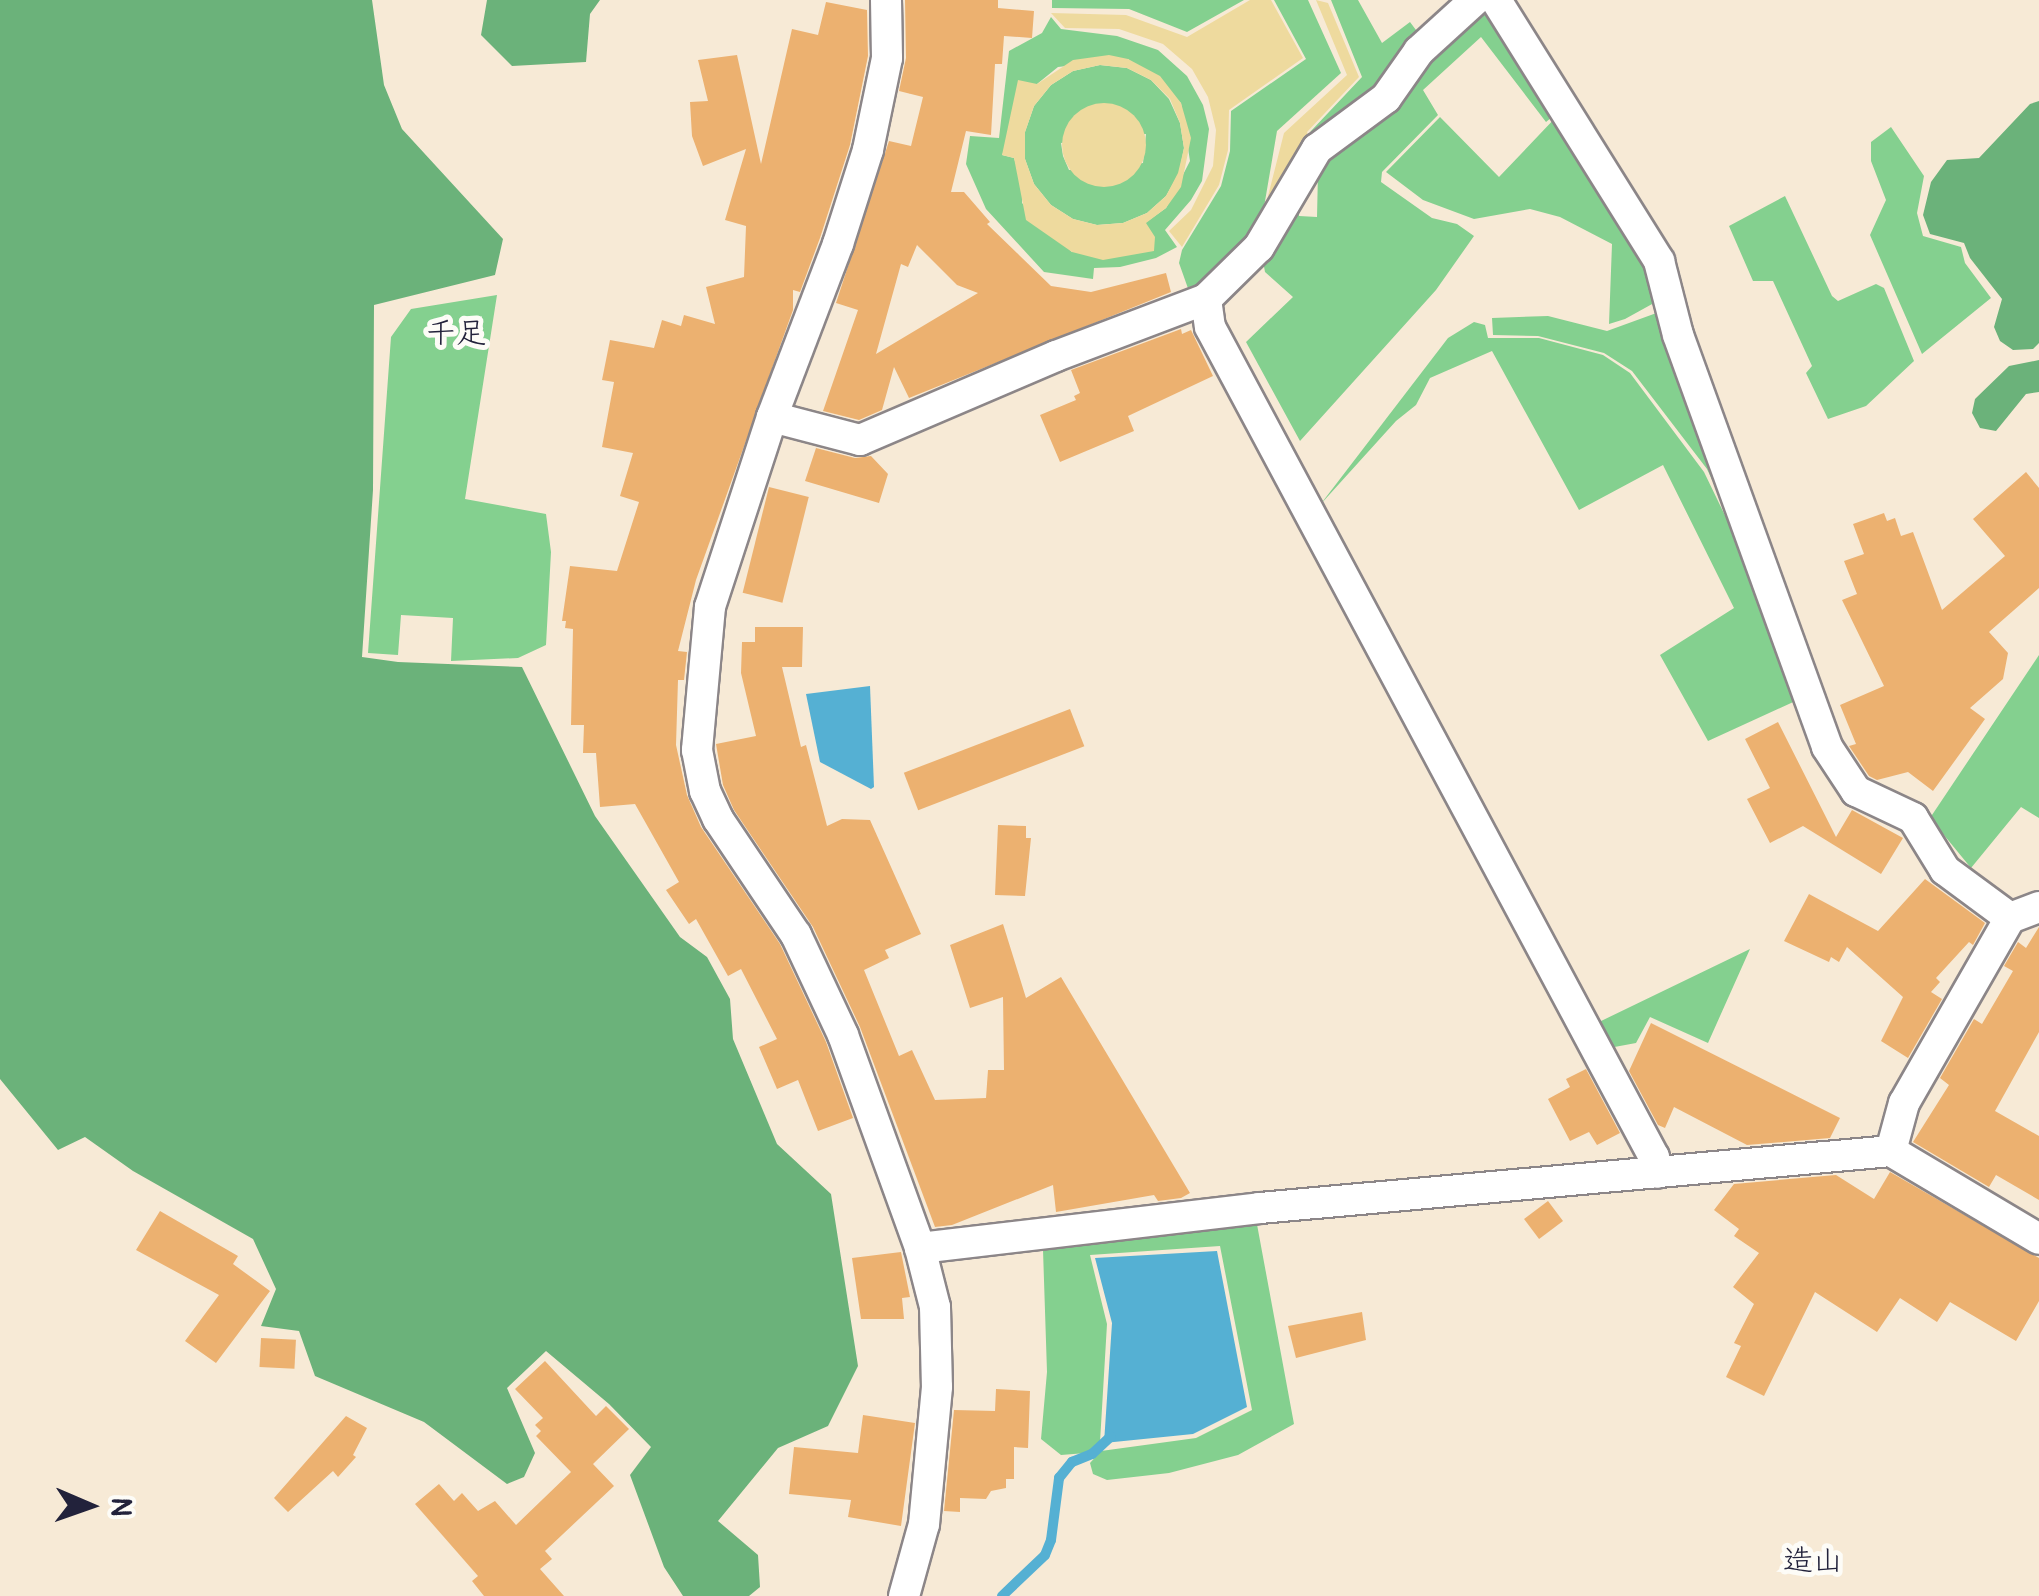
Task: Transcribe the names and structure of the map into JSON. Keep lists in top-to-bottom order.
{
  "districts": ["千足", "造山"],
  "north": "right"
}
